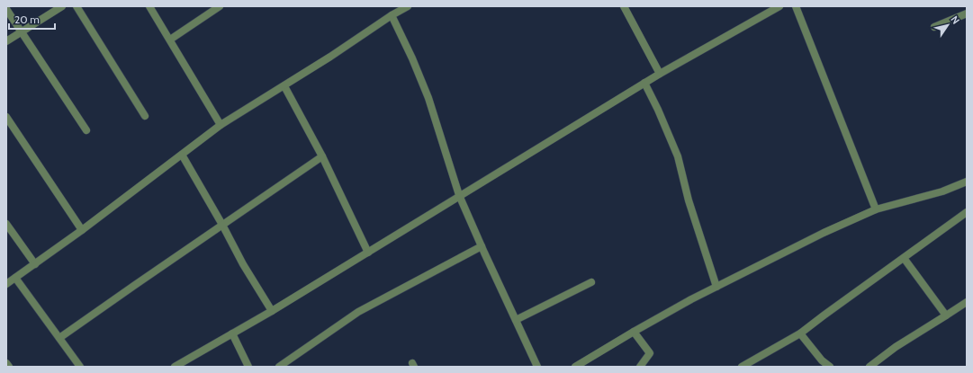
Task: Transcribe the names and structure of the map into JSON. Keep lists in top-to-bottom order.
{
  "scale_bar": "20 m",
  "north": "top right"
}
